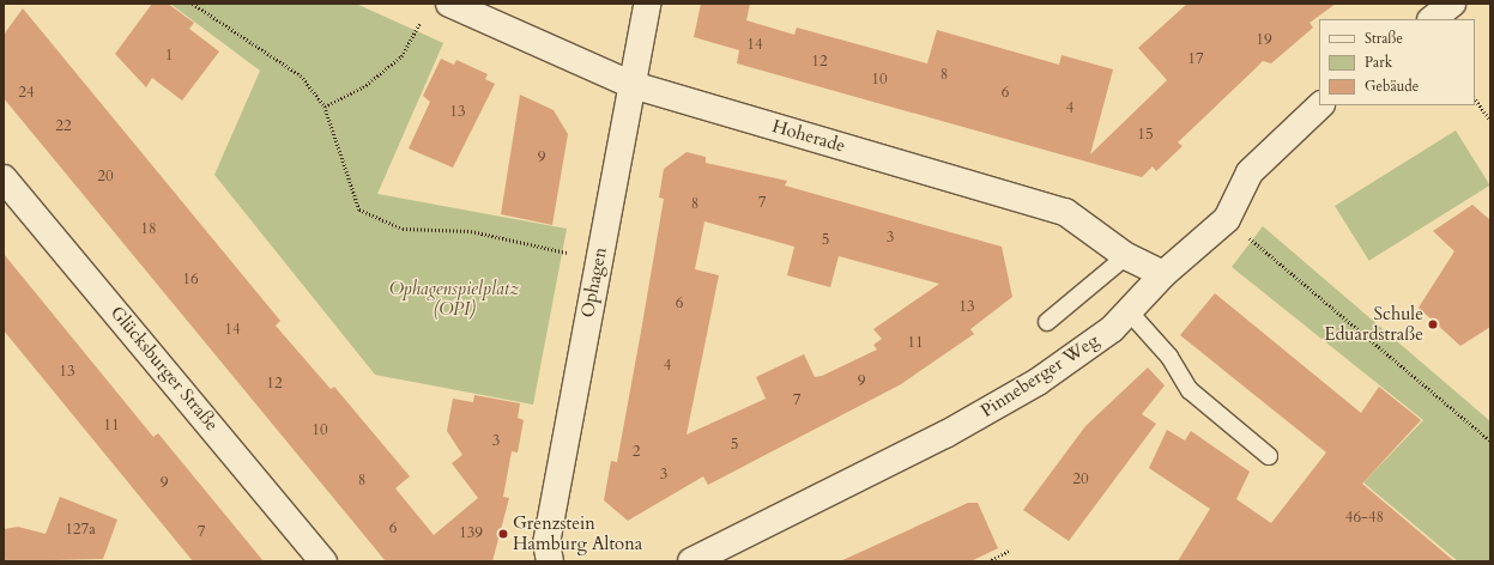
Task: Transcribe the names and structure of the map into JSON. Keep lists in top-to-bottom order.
{
  "streets": {
    "street": [
      "Hoherade",
      "Ophagen",
      "Glücksburger Straße",
      "Pinneberger Weg"
    ]
  },
  "crossings": [
    ["Hoherade", "Ophagen"],
    ["Hoherade", "Pinneberger Weg"]
  ],
  "parks": ["Ophagenspielplatz (OPI)"],
  "places": ["Schule Eduardstraße", "Grenzstein Hamburg Altona"],
  "house_numbers": [
    "19",
    "14",
    "1",
    "17",
    "12",
    "8",
    "10",
    "24",
    "6",
    "4",
    "13",
    "22",
    "15",
    "9",
    "20",
    "7",
    "8",
    "18",
    "3",
    "5",
    "16",
    "6",
    "13",
    "14",
    "11",
    "4",
    "13",
    "9",
    "12",
    "7",
    "11",
    "10",
    "3",
    "5",
    "2",
    "3",
    "20",
    "8",
    "9",
    "46-48",
    "6",
    "127a",
    "7",
    "139"
  ],
  "legend": ["Straße", "Park", "Gebäude"]
}
